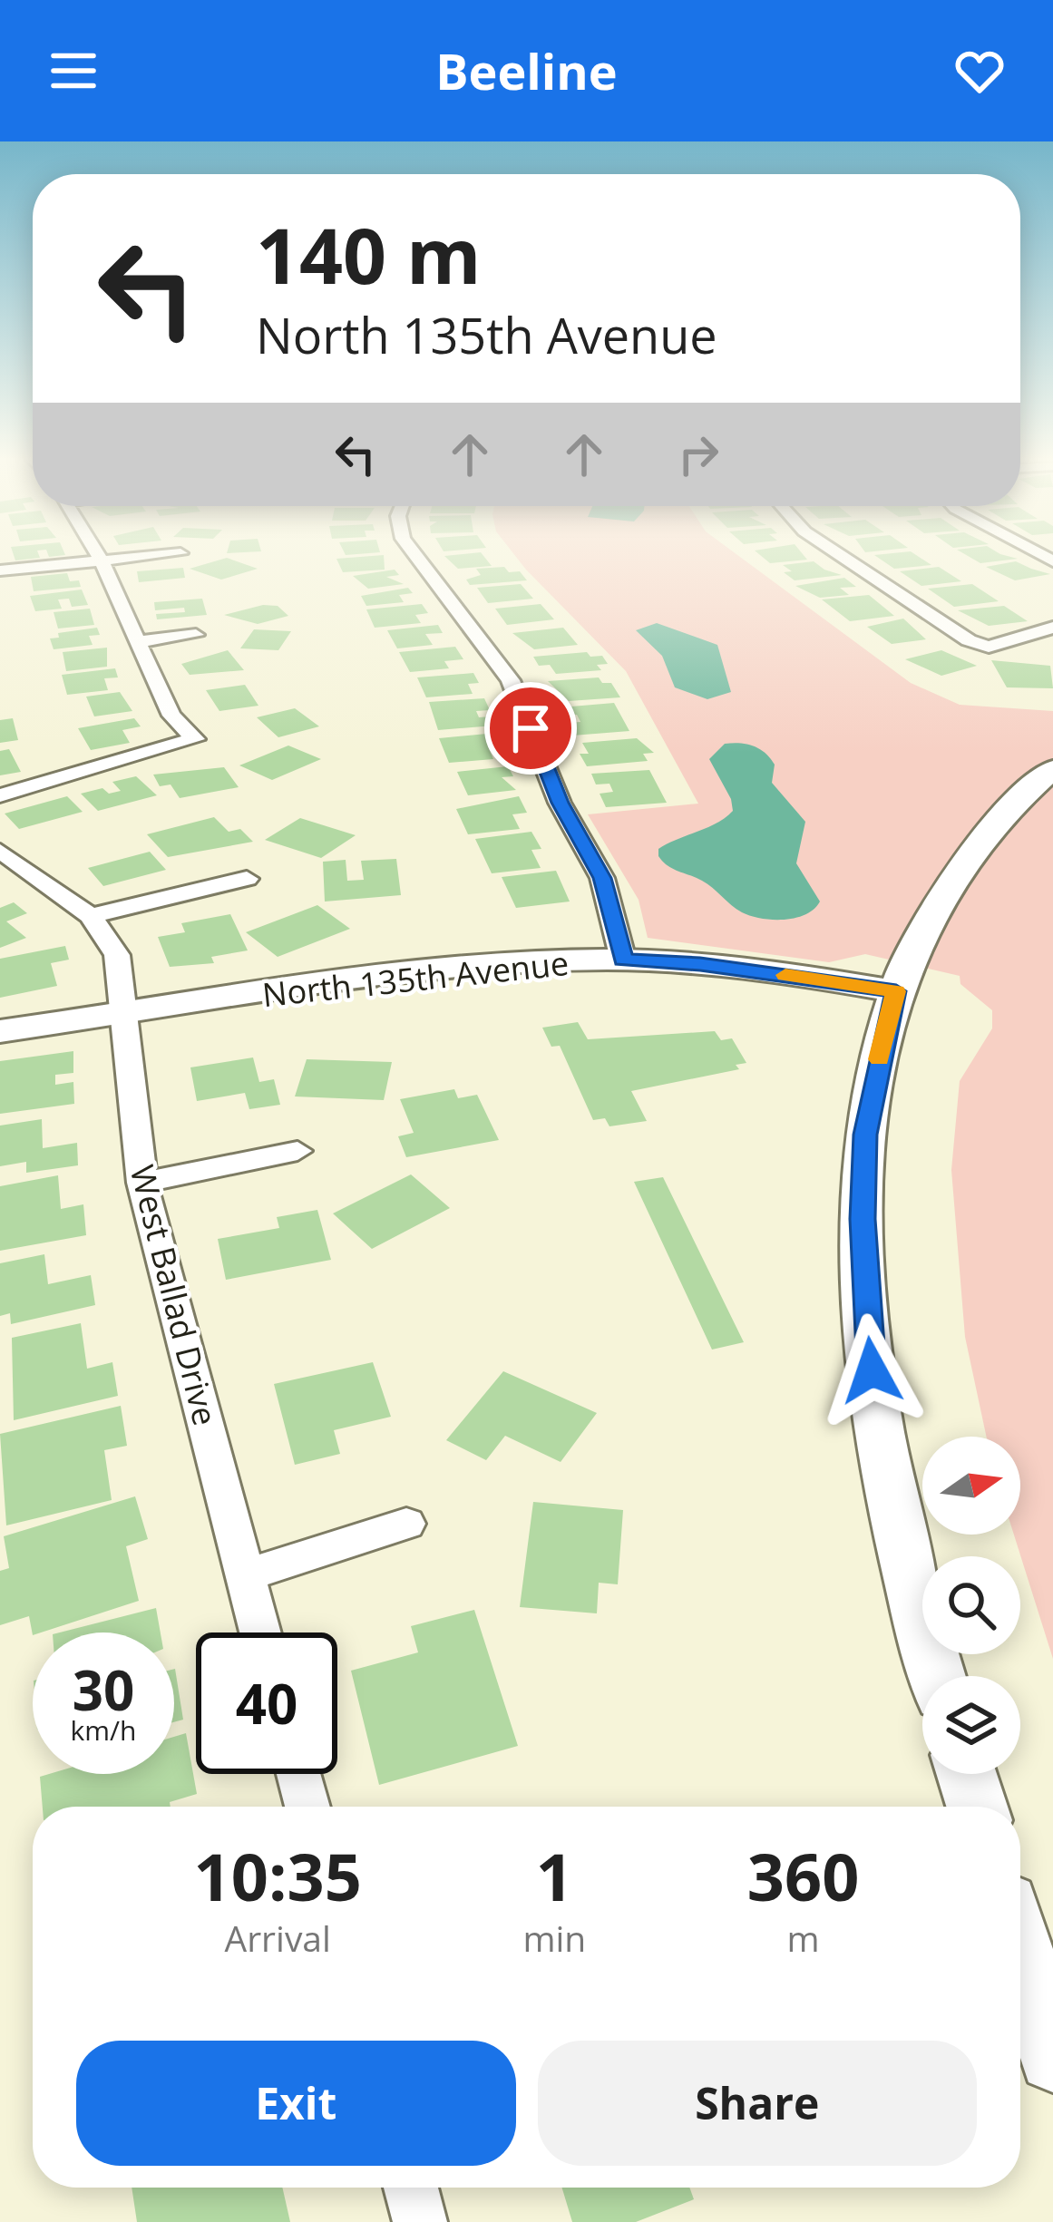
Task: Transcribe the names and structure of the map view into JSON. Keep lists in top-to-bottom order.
{
  "streets": {
    "street": ["North 135th Avenue", "West Ballad Drive"]
  },
  "crossings": [
    ["North 135th Avenue", "West Ballad Drive"]
  ],
  "north": "right",
  "page": {
    "header": "Beeline",
    "turn": ["140 m", "North 135th Avenue"],
    "speed": "30 km/h",
    "limit": "40",
    "eta": [
      "10:35",
      "Arrival",
      "1",
      "min",
      "360",
      "m"
    ],
    "buttons": ["Exit", "Share"]
  }
}
